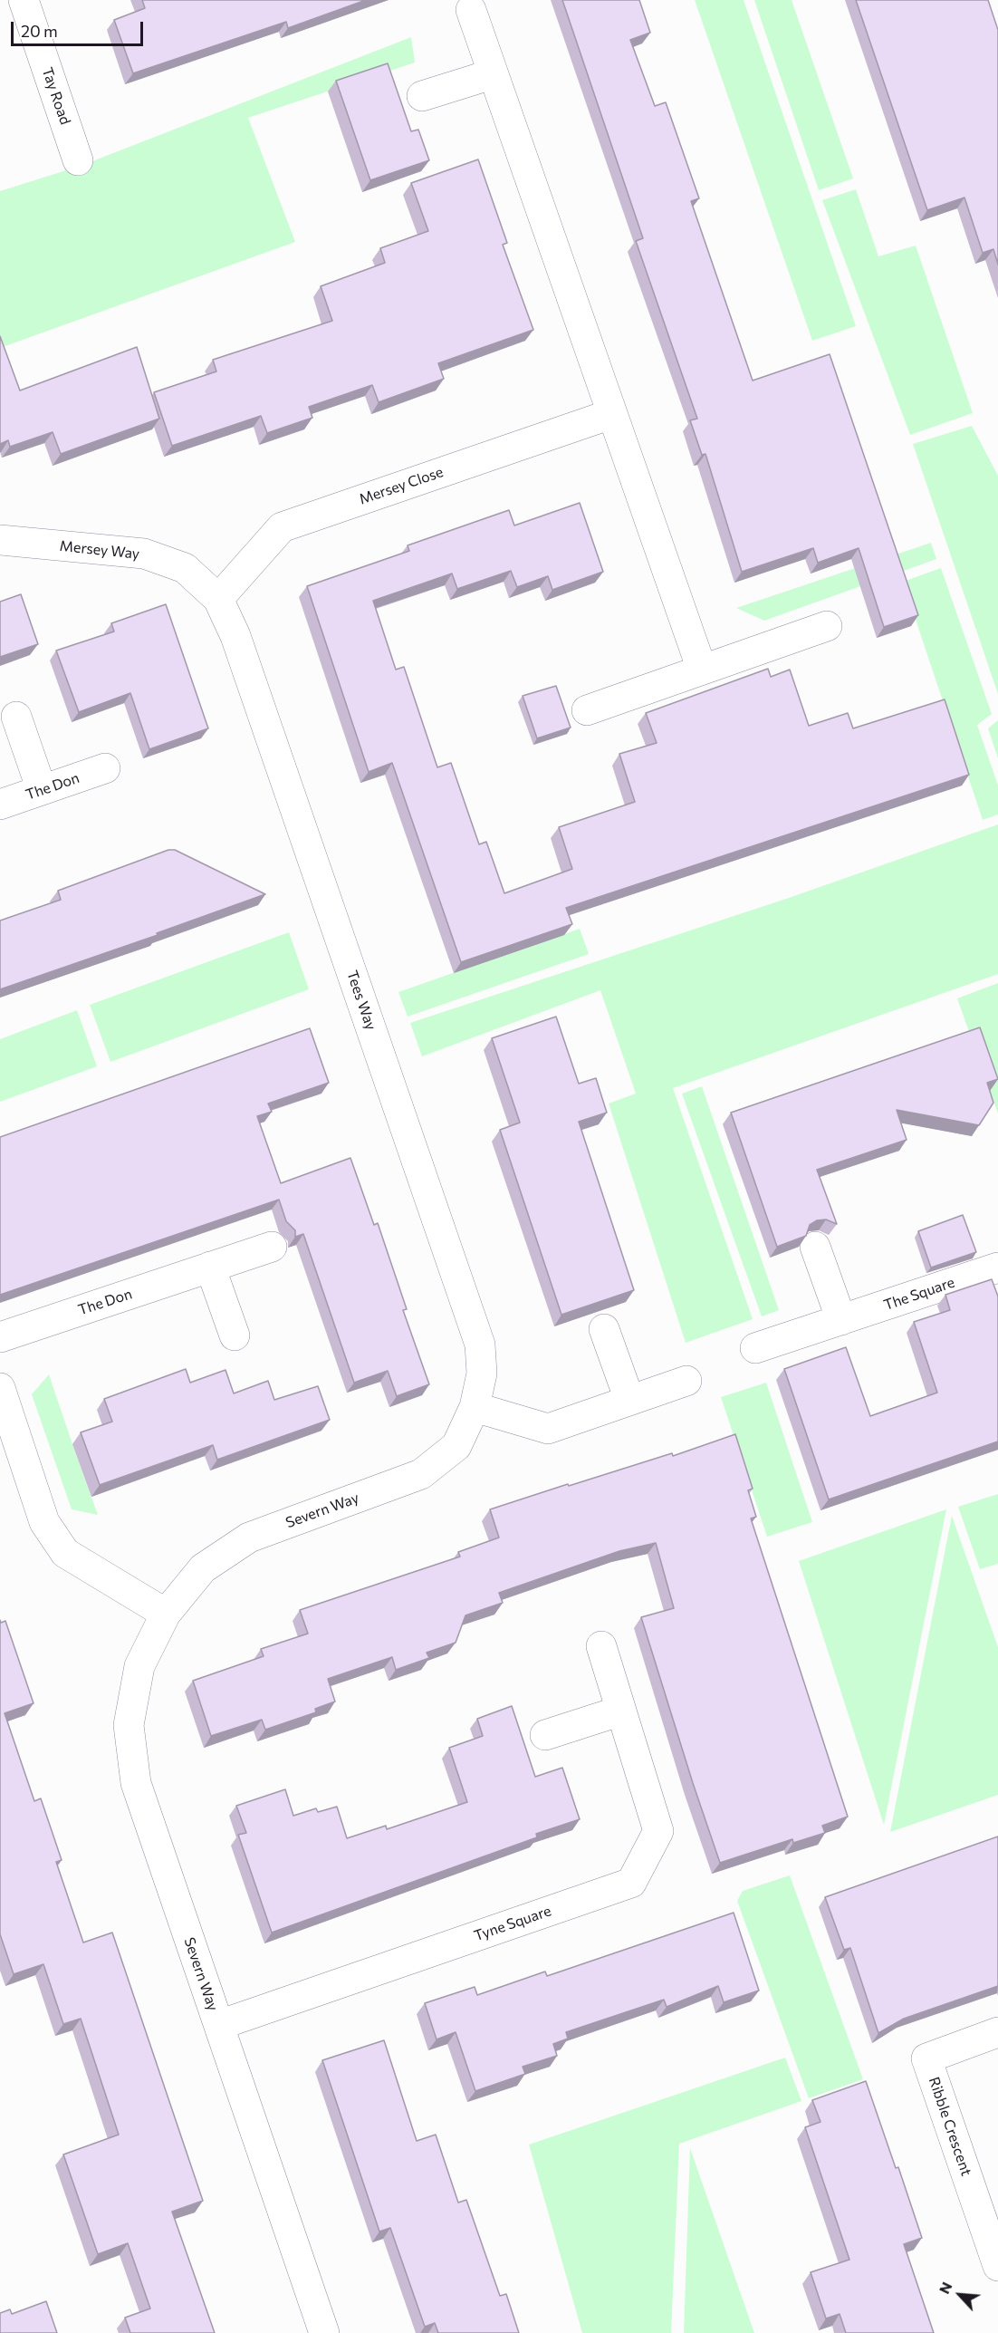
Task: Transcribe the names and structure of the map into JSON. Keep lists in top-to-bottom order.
{
  "streets": {
    "street": [
      "Tay Road",
      "Mersey Close",
      "Mersey Way",
      "The Don",
      "Tees Way",
      "The Square",
      "Severn Way",
      "Tyne Square",
      "Ribble Crescent"
    ]
  },
  "crossings": [
    ["Mersey Close", "Mersey Way"],
    ["Mersey Close", "Tees Way"],
    ["Mersey Way", "Tees Way"],
    ["Tees Way", "Severn Way"],
    ["Severn Way", "Tyne Square"]
  ],
  "scale_bar": "20 m",
  "north": "top left"
}
